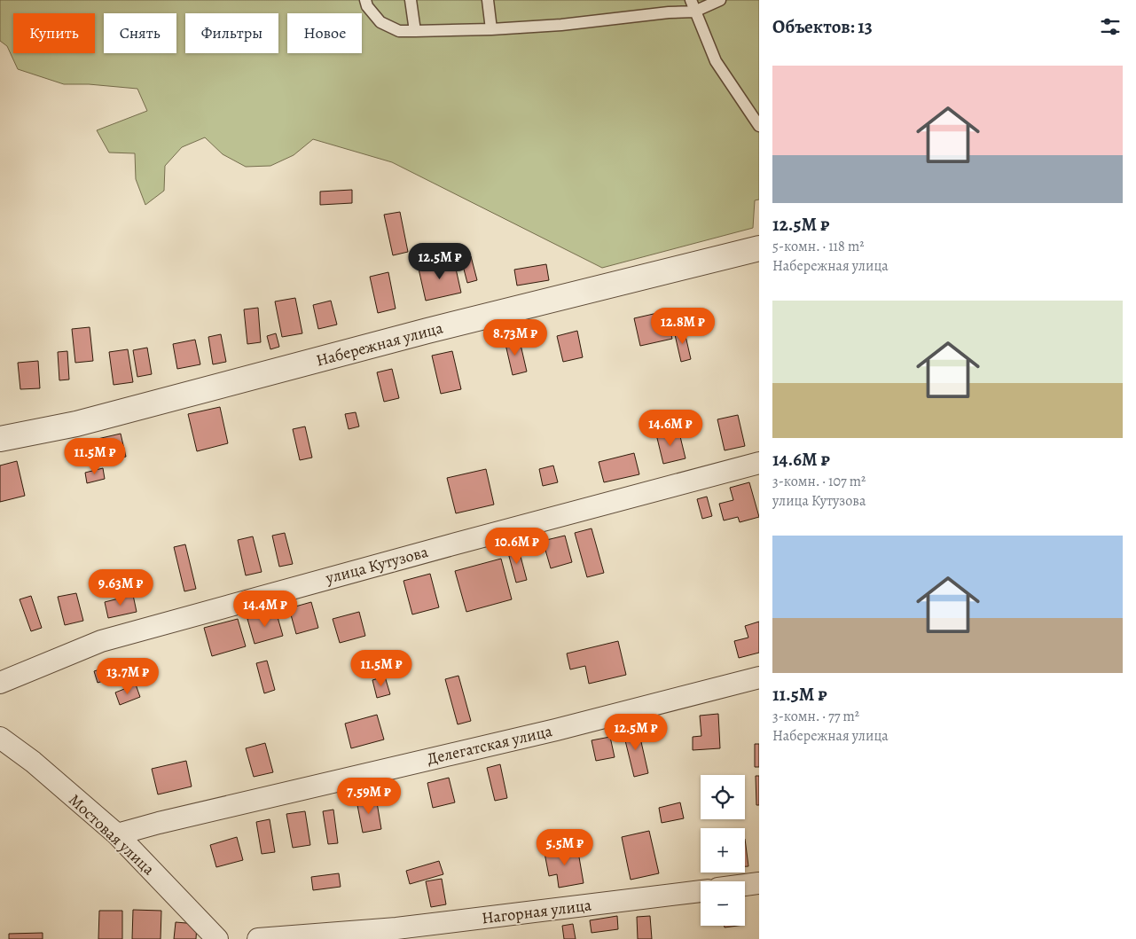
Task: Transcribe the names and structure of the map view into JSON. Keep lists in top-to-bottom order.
{
  "streets": {
    "street": [
      "Набережная улица",
      "улица Кутузова",
      "Делегатская улица",
      "Мостовая улица",
      "Нагорная улица"
    ]
  },
  "crossings": [
    ["Делегатская улица", "Мостовая улица"]
  ],
  "page": {
    "heading": "Объектов: 13",
    "chip": [
      "Купить",
      "Снять",
      "Фильтры",
      "Новое"
    ],
    "list": [
      {
        "name": "12.5M ₽",
        "note": "5-комн. · 118 m² · Набережная улица"
      },
      {
        "name": "14.6M ₽",
        "note": "3-комн. · 107 m² · улица Кутузова"
      },
      {
        "name": "11.5M ₽",
        "note": "3-комн. · 77 m² · Набережная улица"
      }
    ],
    "price": [
      "12.5M ₽",
      "12.8M ₽",
      "8.73M ₽",
      "14.6M ₽",
      "11.5M ₽",
      "10.6M ₽",
      "9.63M ₽",
      "14.4M ₽",
      "11.5M ₽",
      "13.7M ₽",
      "12.5M ₽",
      "7.59M ₽",
      "5.5M ₽"
    ],
    "map_buttons": ["+", "−"]
  }
}
